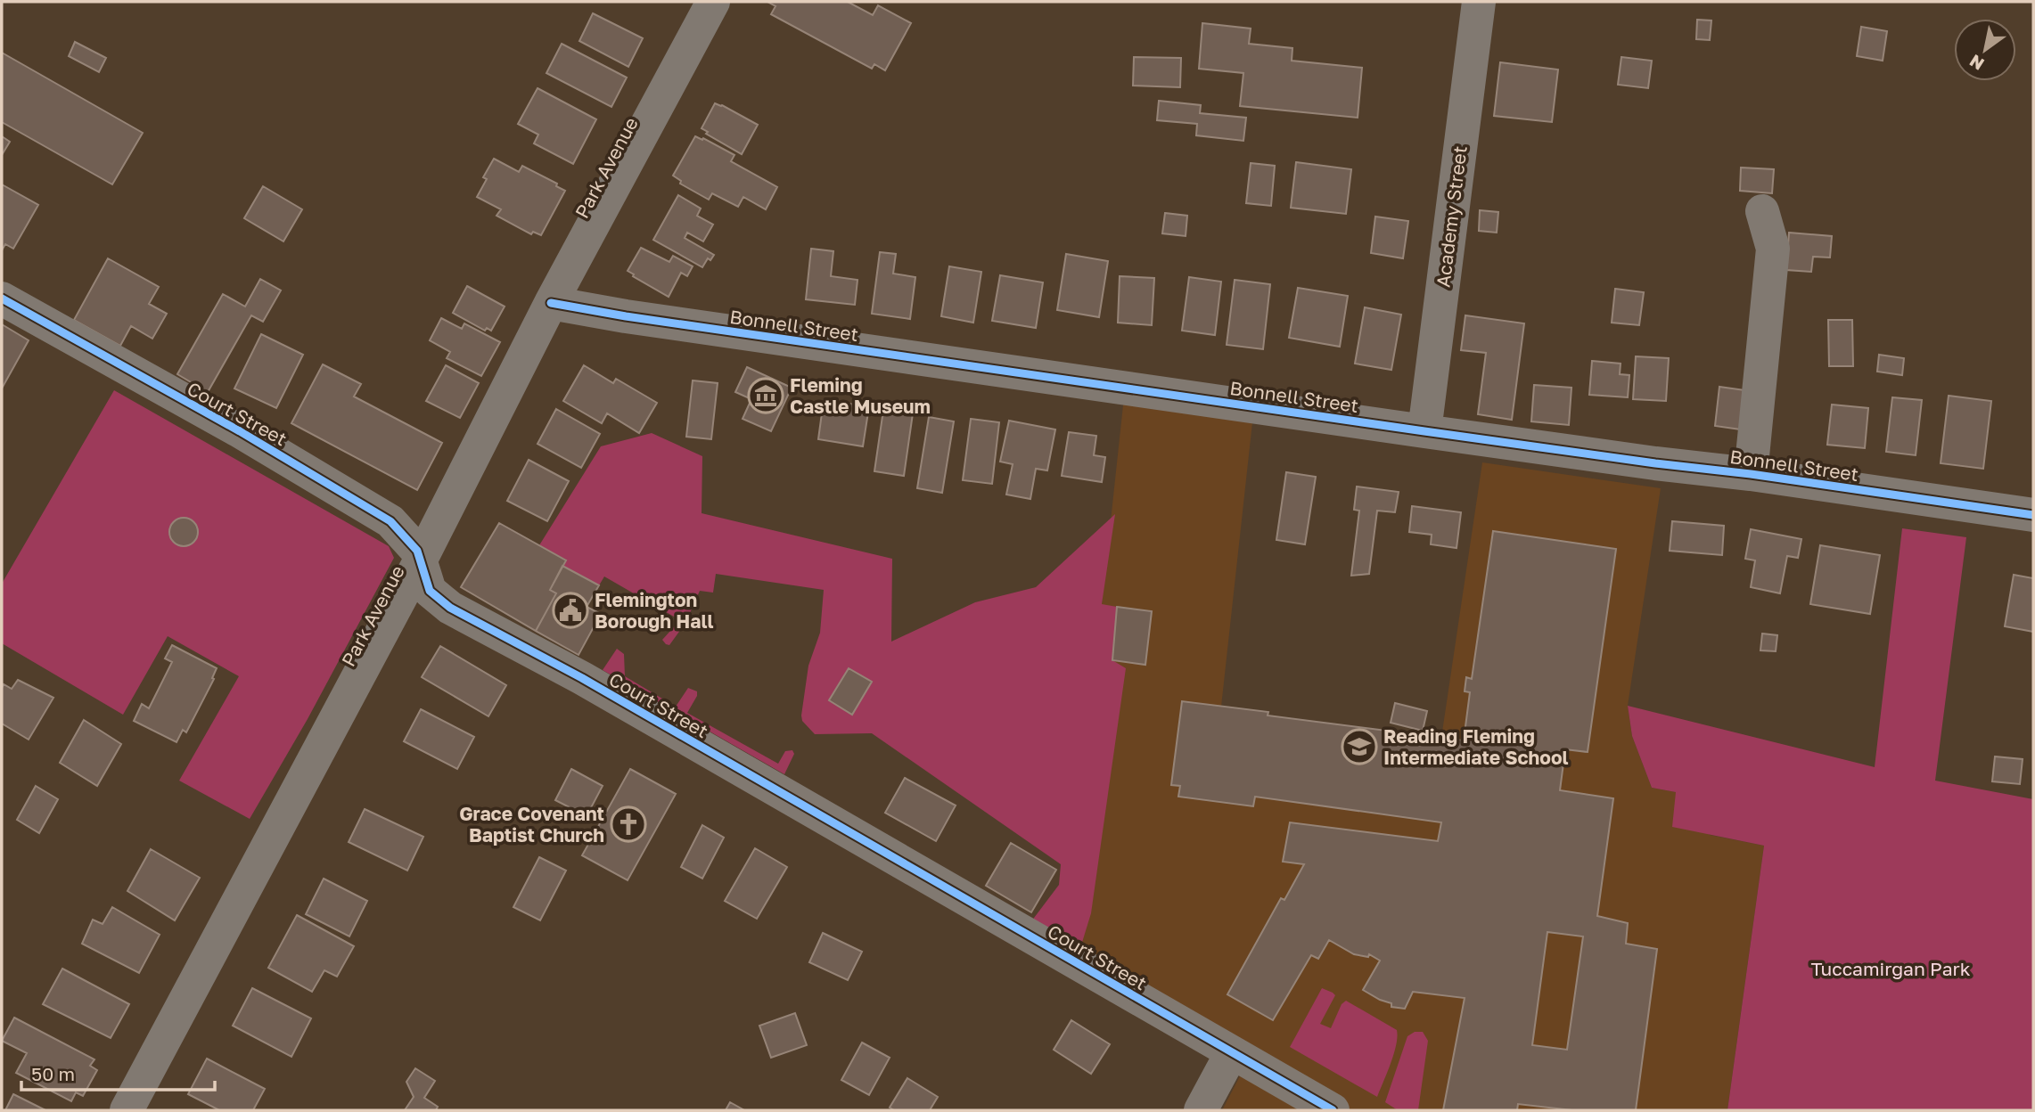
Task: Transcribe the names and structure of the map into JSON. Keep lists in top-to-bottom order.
{
  "streets": {
    "street": [
      "Park Avenue",
      "Academy Street",
      "Bonnell Street",
      "Court Street"
    ]
  },
  "crossings": [
    ["Park Avenue", "Bonnell Street"],
    ["Park Avenue", "Court Street"],
    ["Academy Street", "Bonnell Street"]
  ],
  "parks": ["Tuccamirgan Park"],
  "places": {
    "museum": ["Fleming Castle Museum"],
    "public building": ["Flemington Borough Hall"],
    "school or university": ["Reading Fleming Intermediate School"],
    "church": ["Grace Covenant Baptist Church"]
  },
  "scale_bar": "50 m",
  "north": "bottom left"
}
